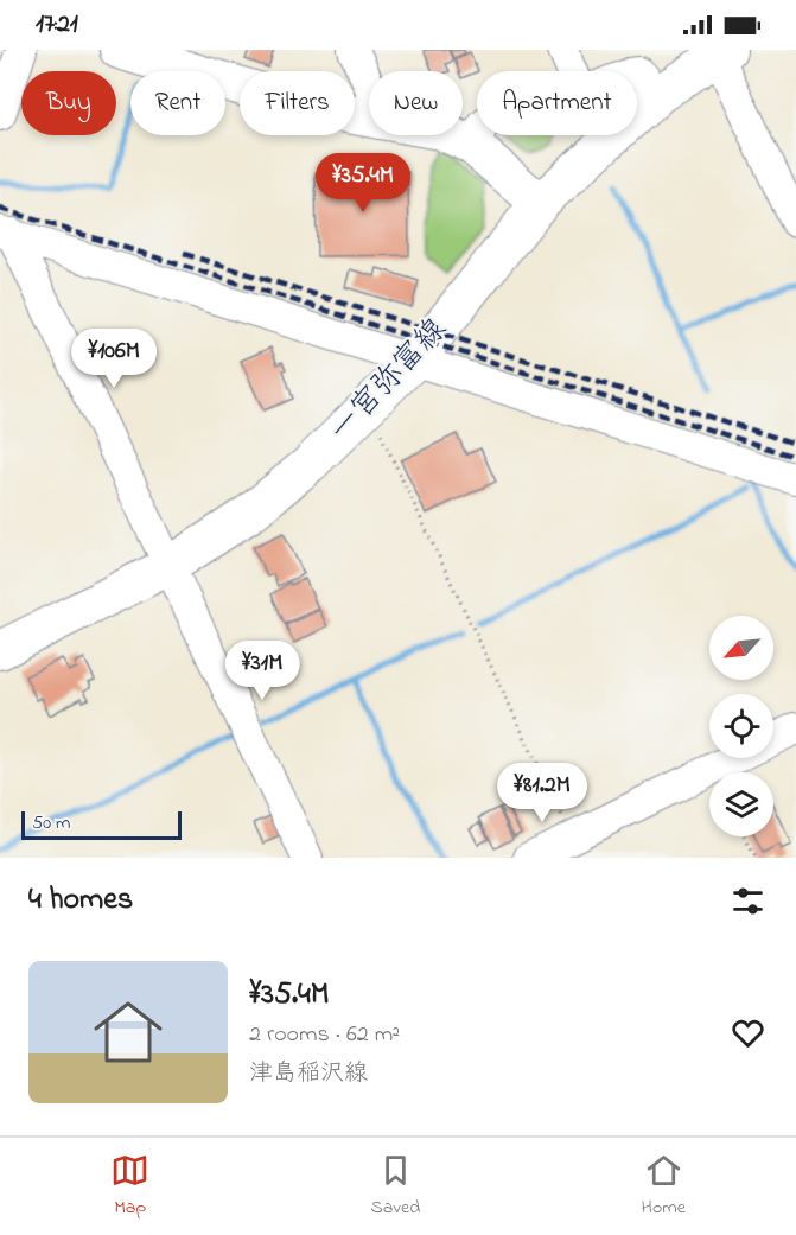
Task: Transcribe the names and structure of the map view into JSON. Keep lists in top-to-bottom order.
{
  "streets": {
    "main road": ["一宮弥富線"]
  },
  "scale_bar": "50 m",
  "north": "bottom left",
  "page": {
    "status": "17:21",
    "chip": [
      "Buy",
      "Rent",
      "Filters",
      "New",
      "Apartment"
    ],
    "price": [
      "¥35.4M",
      "¥106M",
      "¥31M",
      "¥81.2M"
    ],
    "scale": "50 m",
    "heading": "4 homes",
    "list": [
      {
        "name": "¥35.4M",
        "note": "2 rooms · 62 m² · 津島稲沢線"
      }
    ],
    "tabs": ["Map", "Saved", "Home"]
  }
}
